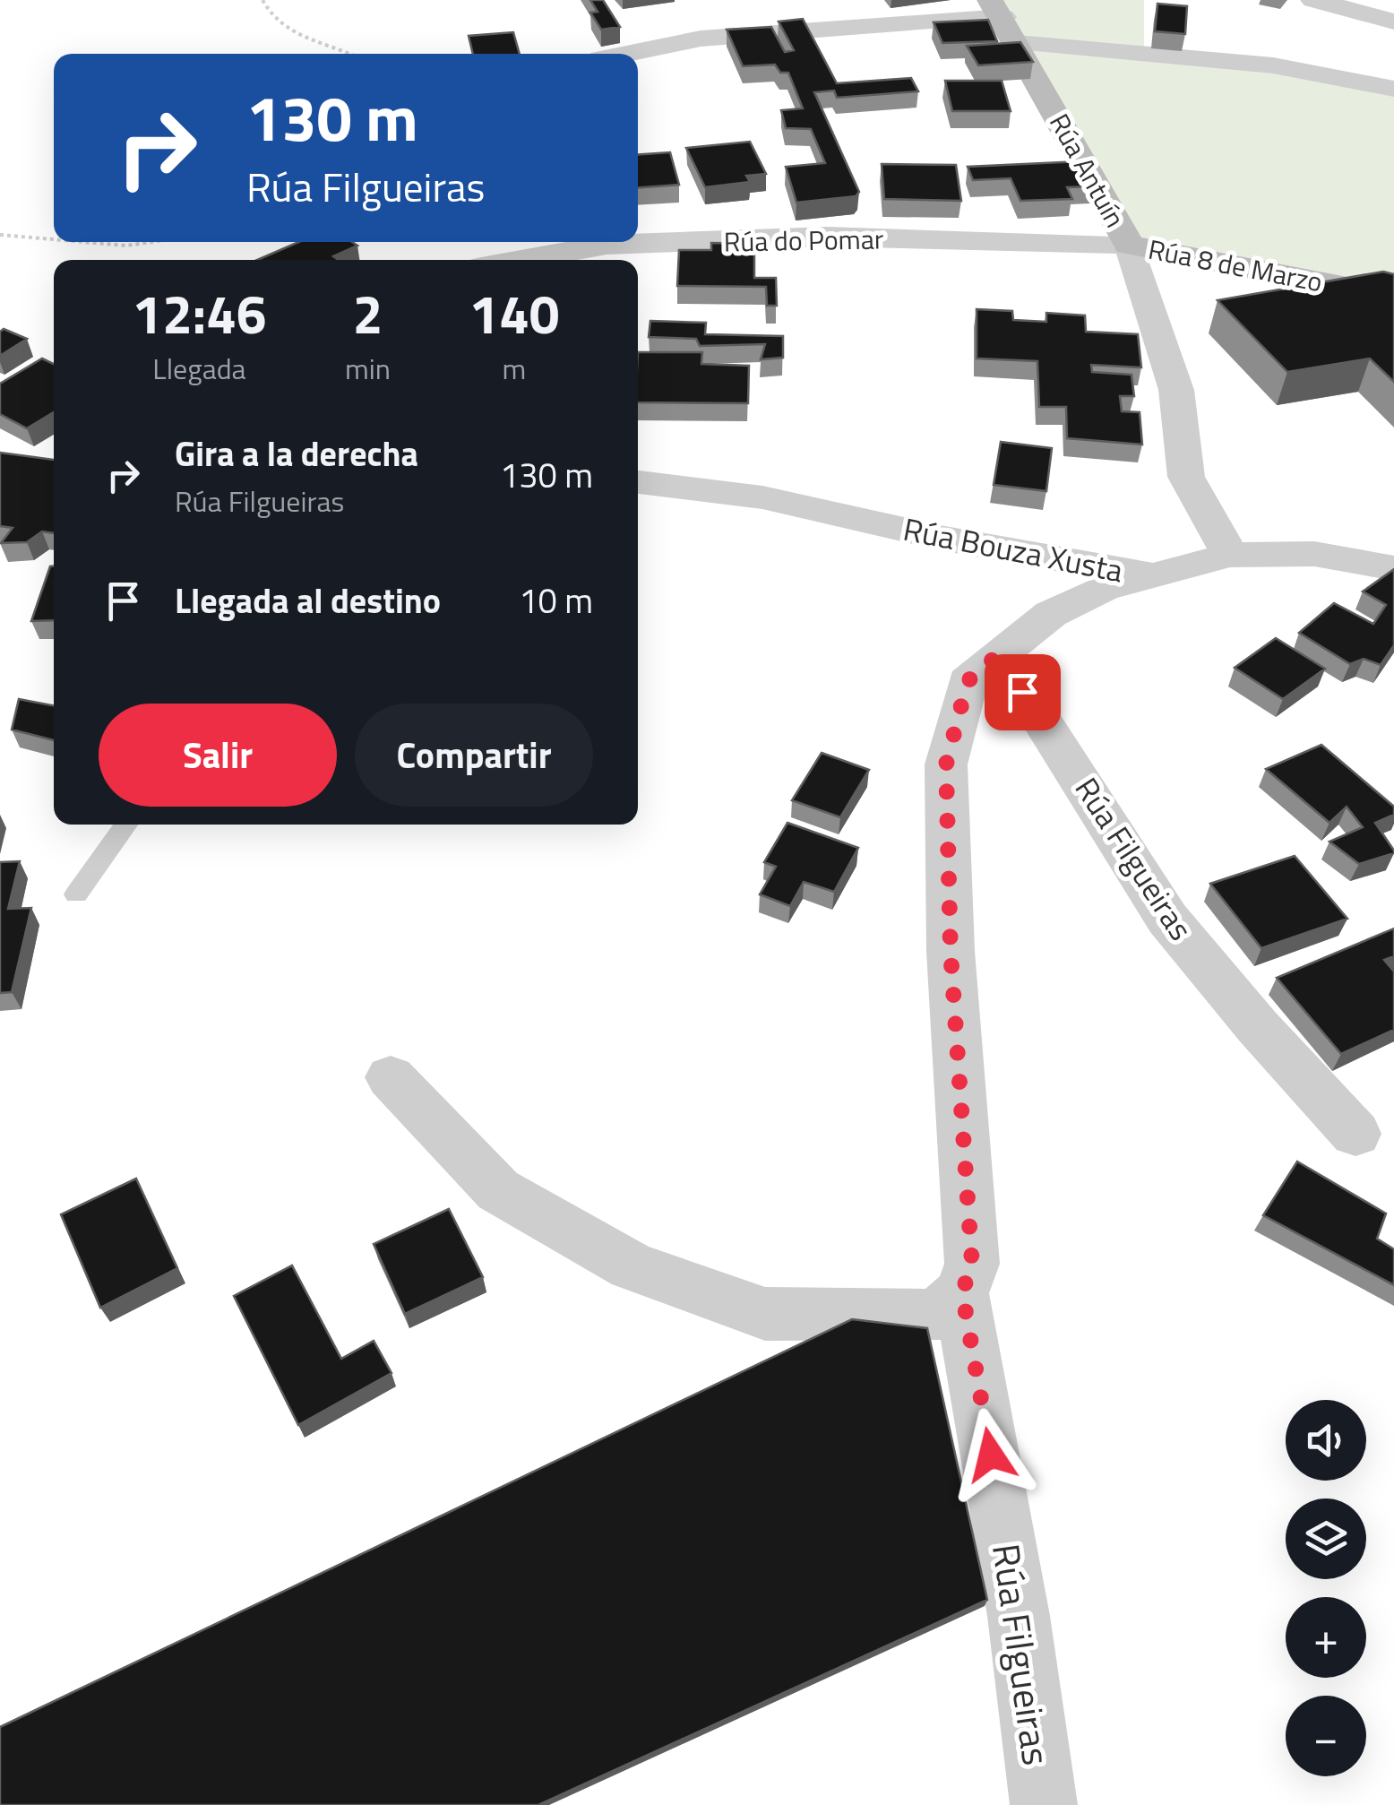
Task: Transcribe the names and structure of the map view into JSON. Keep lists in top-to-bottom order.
{
  "streets": {
    "street": [
      "Rúa Antuín",
      "Rúa do Pomar",
      "Rúa 8 de Marzo",
      "Rúa Bouza Xusta",
      "Rúa Filgueiras"
    ]
  },
  "crossings": [
    ["Rúa Antuín", "Rúa do Pomar"],
    ["Rúa Antuín", "Rúa 8 de Marzo"],
    ["Rúa Antuín", "Rúa Bouza Xusta"],
    ["Rúa do Pomar", "Rúa 8 de Marzo"],
    ["Rúa Bouza Xusta", "Rúa Filgueiras"]
  ],
  "page": {
    "turn": ["130 m", "Rúa Filgueiras"],
    "eta": [
      "12:46",
      "Llegada",
      "2",
      "min",
      "140",
      "m"
    ],
    "list": [
      {
        "name": "Gira a la derecha",
        "note": "Rúa Filgueiras",
        "value": "130 m"
      },
      {
        "name": "Llegada al destino",
        "value": "10 m"
      }
    ],
    "buttons": ["Salir", "Compartir"],
    "map_buttons": ["+", "−"]
  }
}
